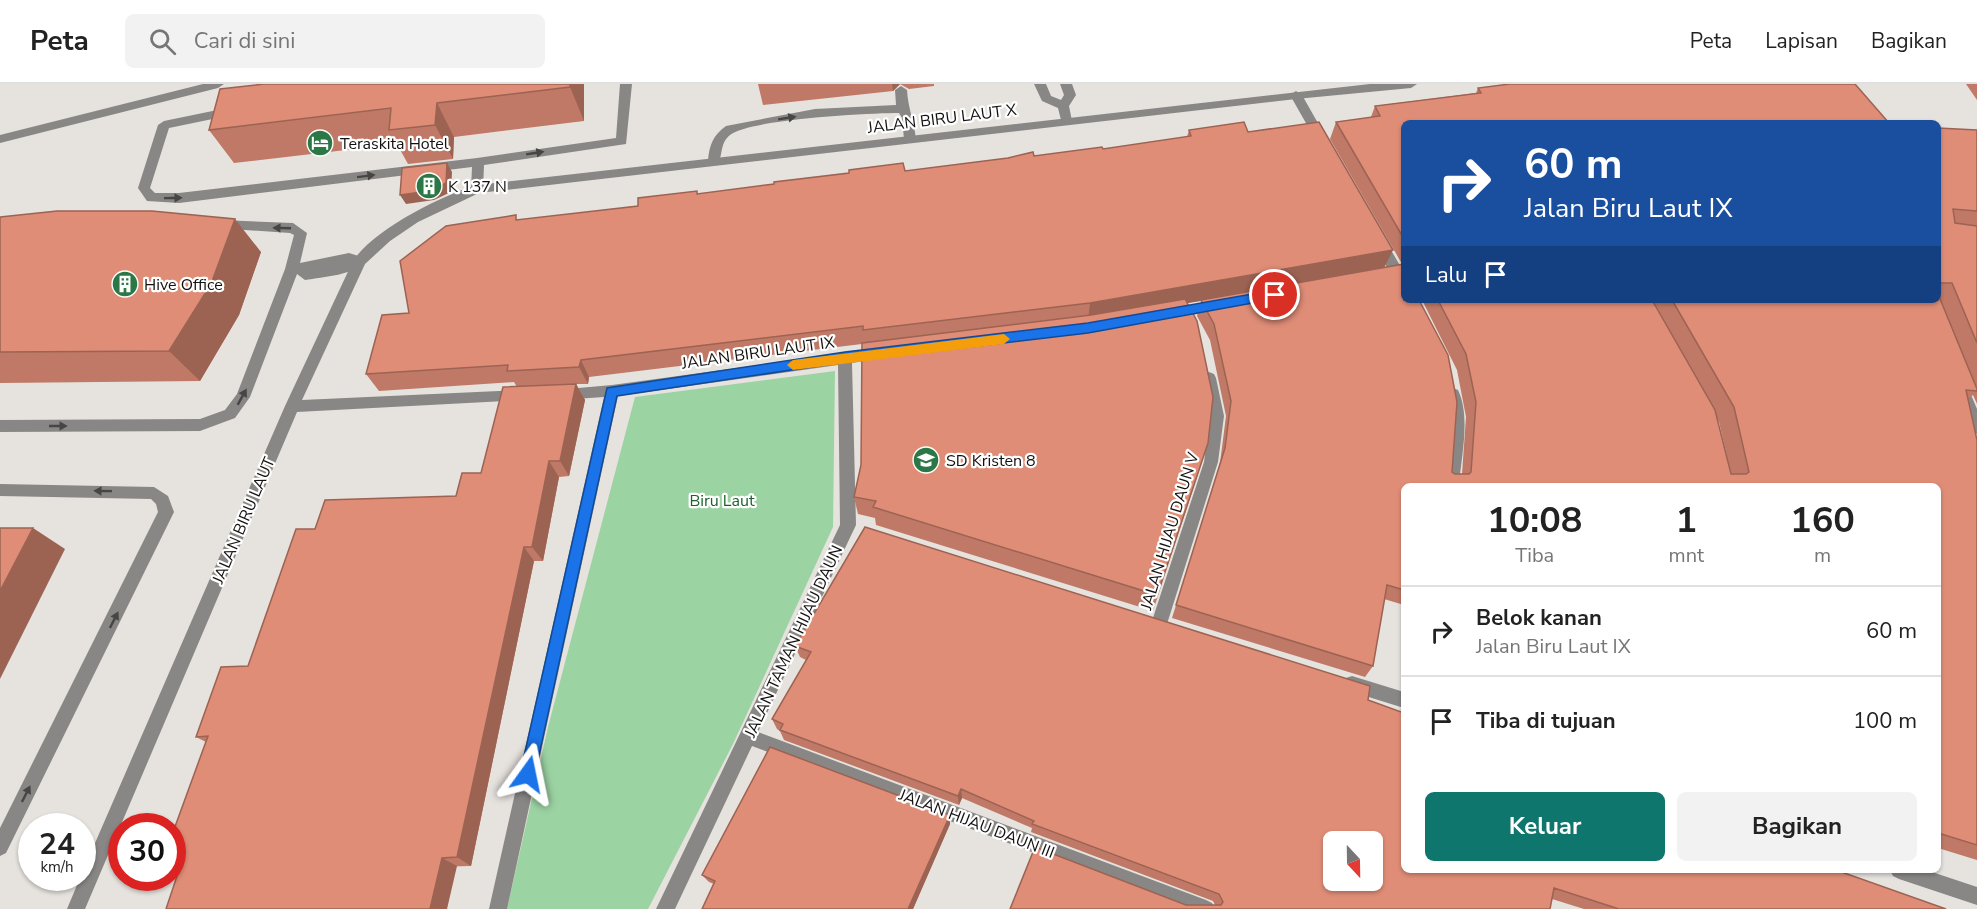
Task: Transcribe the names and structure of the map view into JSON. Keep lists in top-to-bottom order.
{
  "streets": {
    "street": [
      "JALAN BIRU LAUT X",
      "JALAN BIRU LAUT IX",
      "JALAN BIRU LAUT",
      "JALAN HIJAU DAUN V",
      "JALAN TAMAN HIJAU DAUN",
      "JALAN HIJAU DAUN III"
    ]
  },
  "crossings": [
    ["JALAN BIRU LAUT X", "JALAN BIRU LAUT"],
    ["JALAN BIRU LAUT IX", "JALAN BIRU LAUT"],
    ["JALAN BIRU LAUT IX", "JALAN TAMAN HIJAU DAUN"],
    ["JALAN TAMAN HIJAU DAUN", "JALAN HIJAU DAUN III"]
  ],
  "parks": ["Biru Laut"],
  "places": {
    "hotel": ["Teraskita Hotel"],
    "building": ["K 137 N", "Hive Office"],
    "school or university": ["SD Kristen 8"]
  },
  "north": "bottom",
  "page": {
    "header": "Peta",
    "search": "Cari di sini",
    "nav": ["Peta", "Lapisan", "Bagikan"],
    "turn": ["60 m", "Jalan Biru Laut IX"],
    "then": "Lalu",
    "eta": [
      "10:08",
      "Tiba",
      "1",
      "mnt",
      "160",
      "m"
    ],
    "list": [
      {
        "name": "Belok kanan",
        "note": "Jalan Biru Laut IX",
        "value": "60 m"
      },
      {
        "name": "Tiba di tujuan",
        "value": "100 m"
      }
    ],
    "buttons": ["Keluar", "Bagikan"],
    "speed": "24 km/h",
    "limit": "30"
  }
}
